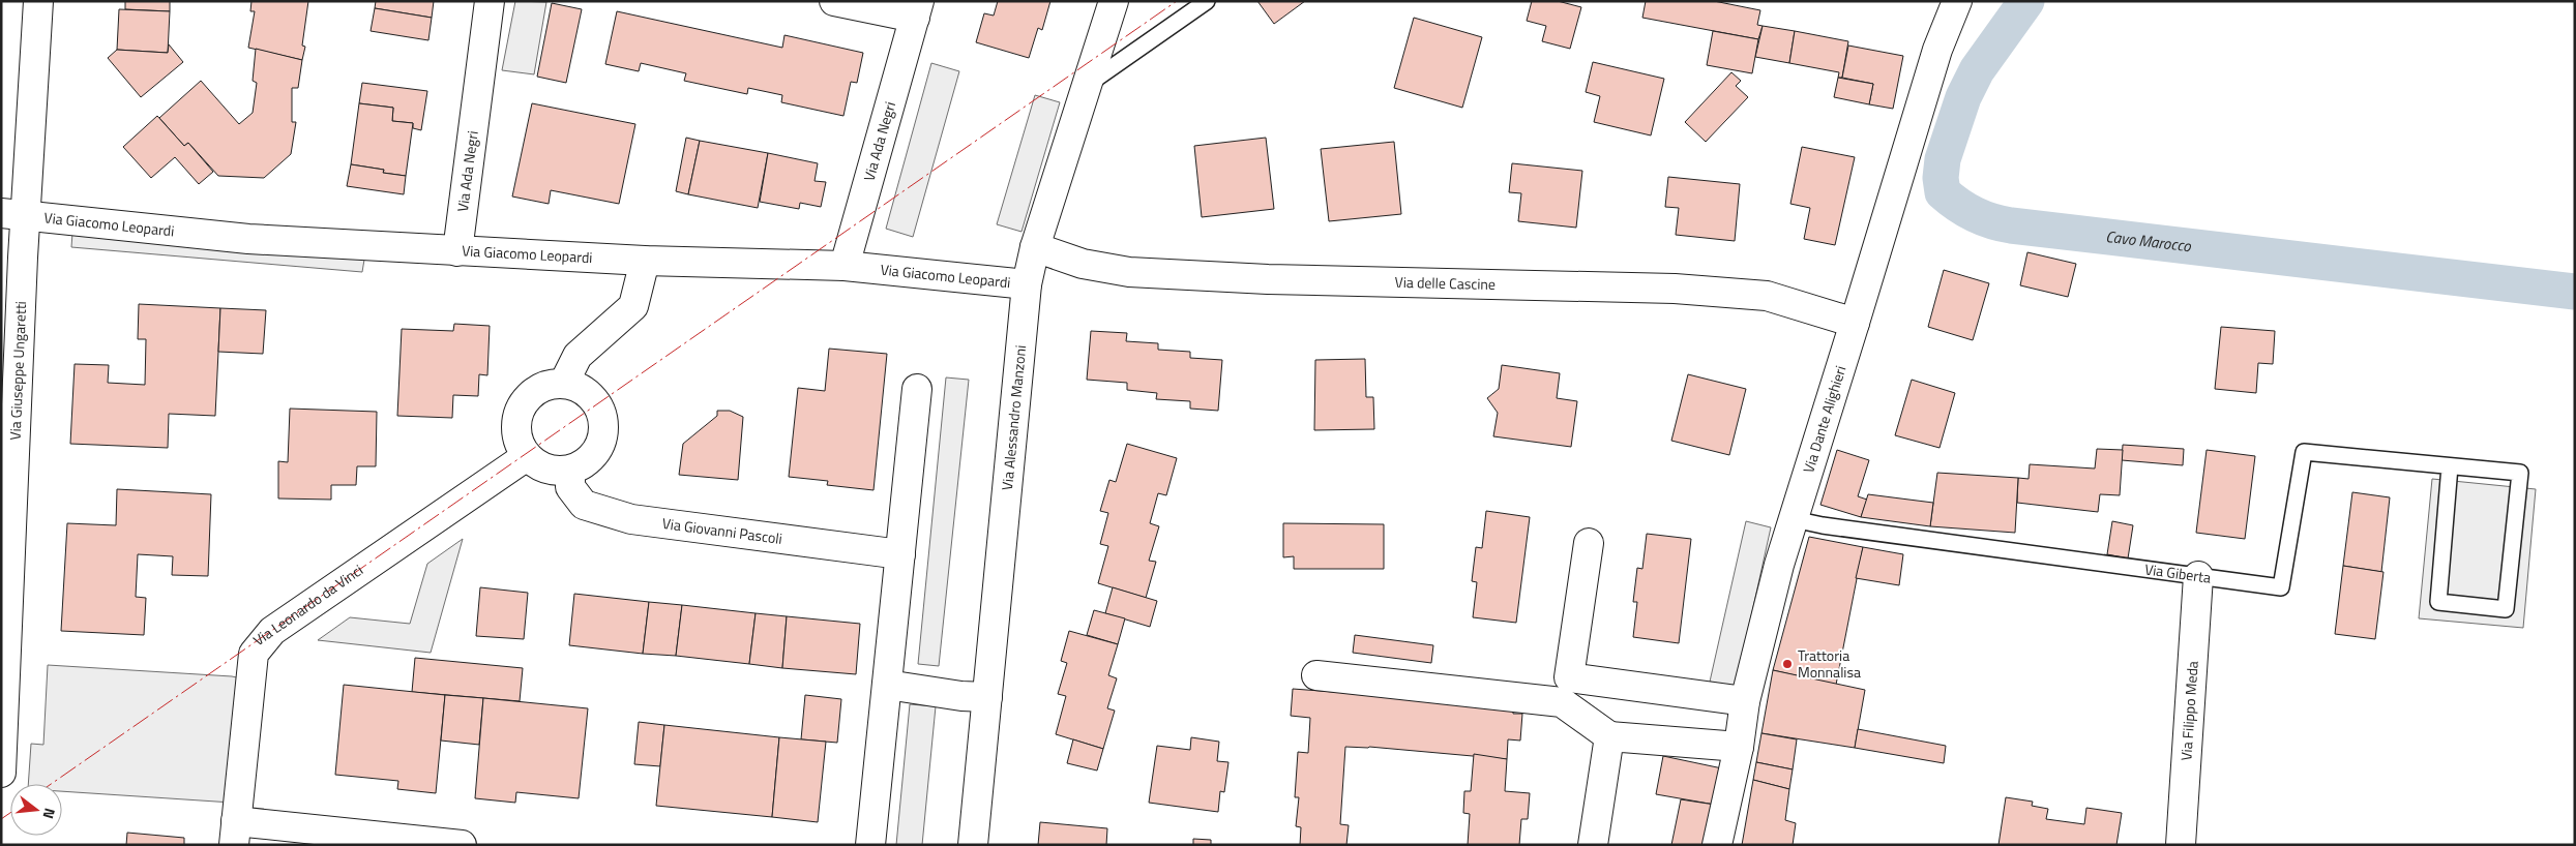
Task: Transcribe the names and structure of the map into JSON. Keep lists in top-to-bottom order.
{
  "streets": {
    "street": [
      "Via Ada Negri",
      "Via Giacomo Leopardi",
      "Via delle Cascine",
      "Via Giuseppe Ungaretti",
      "Via Alessandro Manzoni",
      "Via Dante Alighieri",
      "Via Giovanni Pascoli",
      "Via Leonardo da Vinci",
      "Via Filippo Meda"
    ],
    "lane": ["Via Giberta"]
  },
  "crossings": [
    ["Via Ada Negri", "Via Giacomo Leopardi"],
    ["Via Giacomo Leopardi", "Via Giuseppe Ungaretti"],
    ["Via Giacomo Leopardi", "Via Alessandro Manzoni"],
    ["Via delle Cascine", "Via Alessandro Manzoni"],
    ["Via delle Cascine", "Via Dante Alighieri"],
    ["Via Dante Alighieri", "Via Giberta"],
    ["Via Giovanni Pascoli", "Via Leonardo da Vinci"],
    ["Via Giberta", "Via Filippo Meda"]
  ],
  "water": ["Cavo Marocco"],
  "places": ["Trattoria Monnalisa"],
  "north": "right"
}
